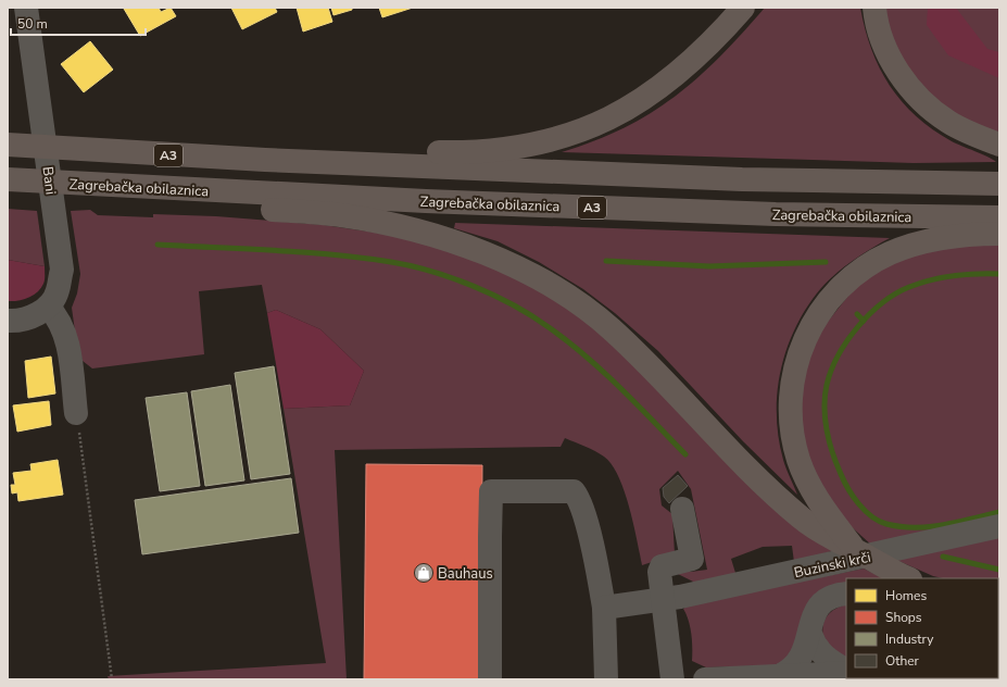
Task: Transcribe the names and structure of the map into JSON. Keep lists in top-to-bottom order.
{
  "streets": {
    "highway": ["A3", "Zagrebačka obilaznica"],
    "street": ["Bani", "Buzinski krči"]
  },
  "places": {
    "shop": ["Bauhaus"]
  },
  "legend": [
    "Homes",
    "Shops",
    "Industry",
    "Other"
  ],
  "scale_bar": "50 m"
}
